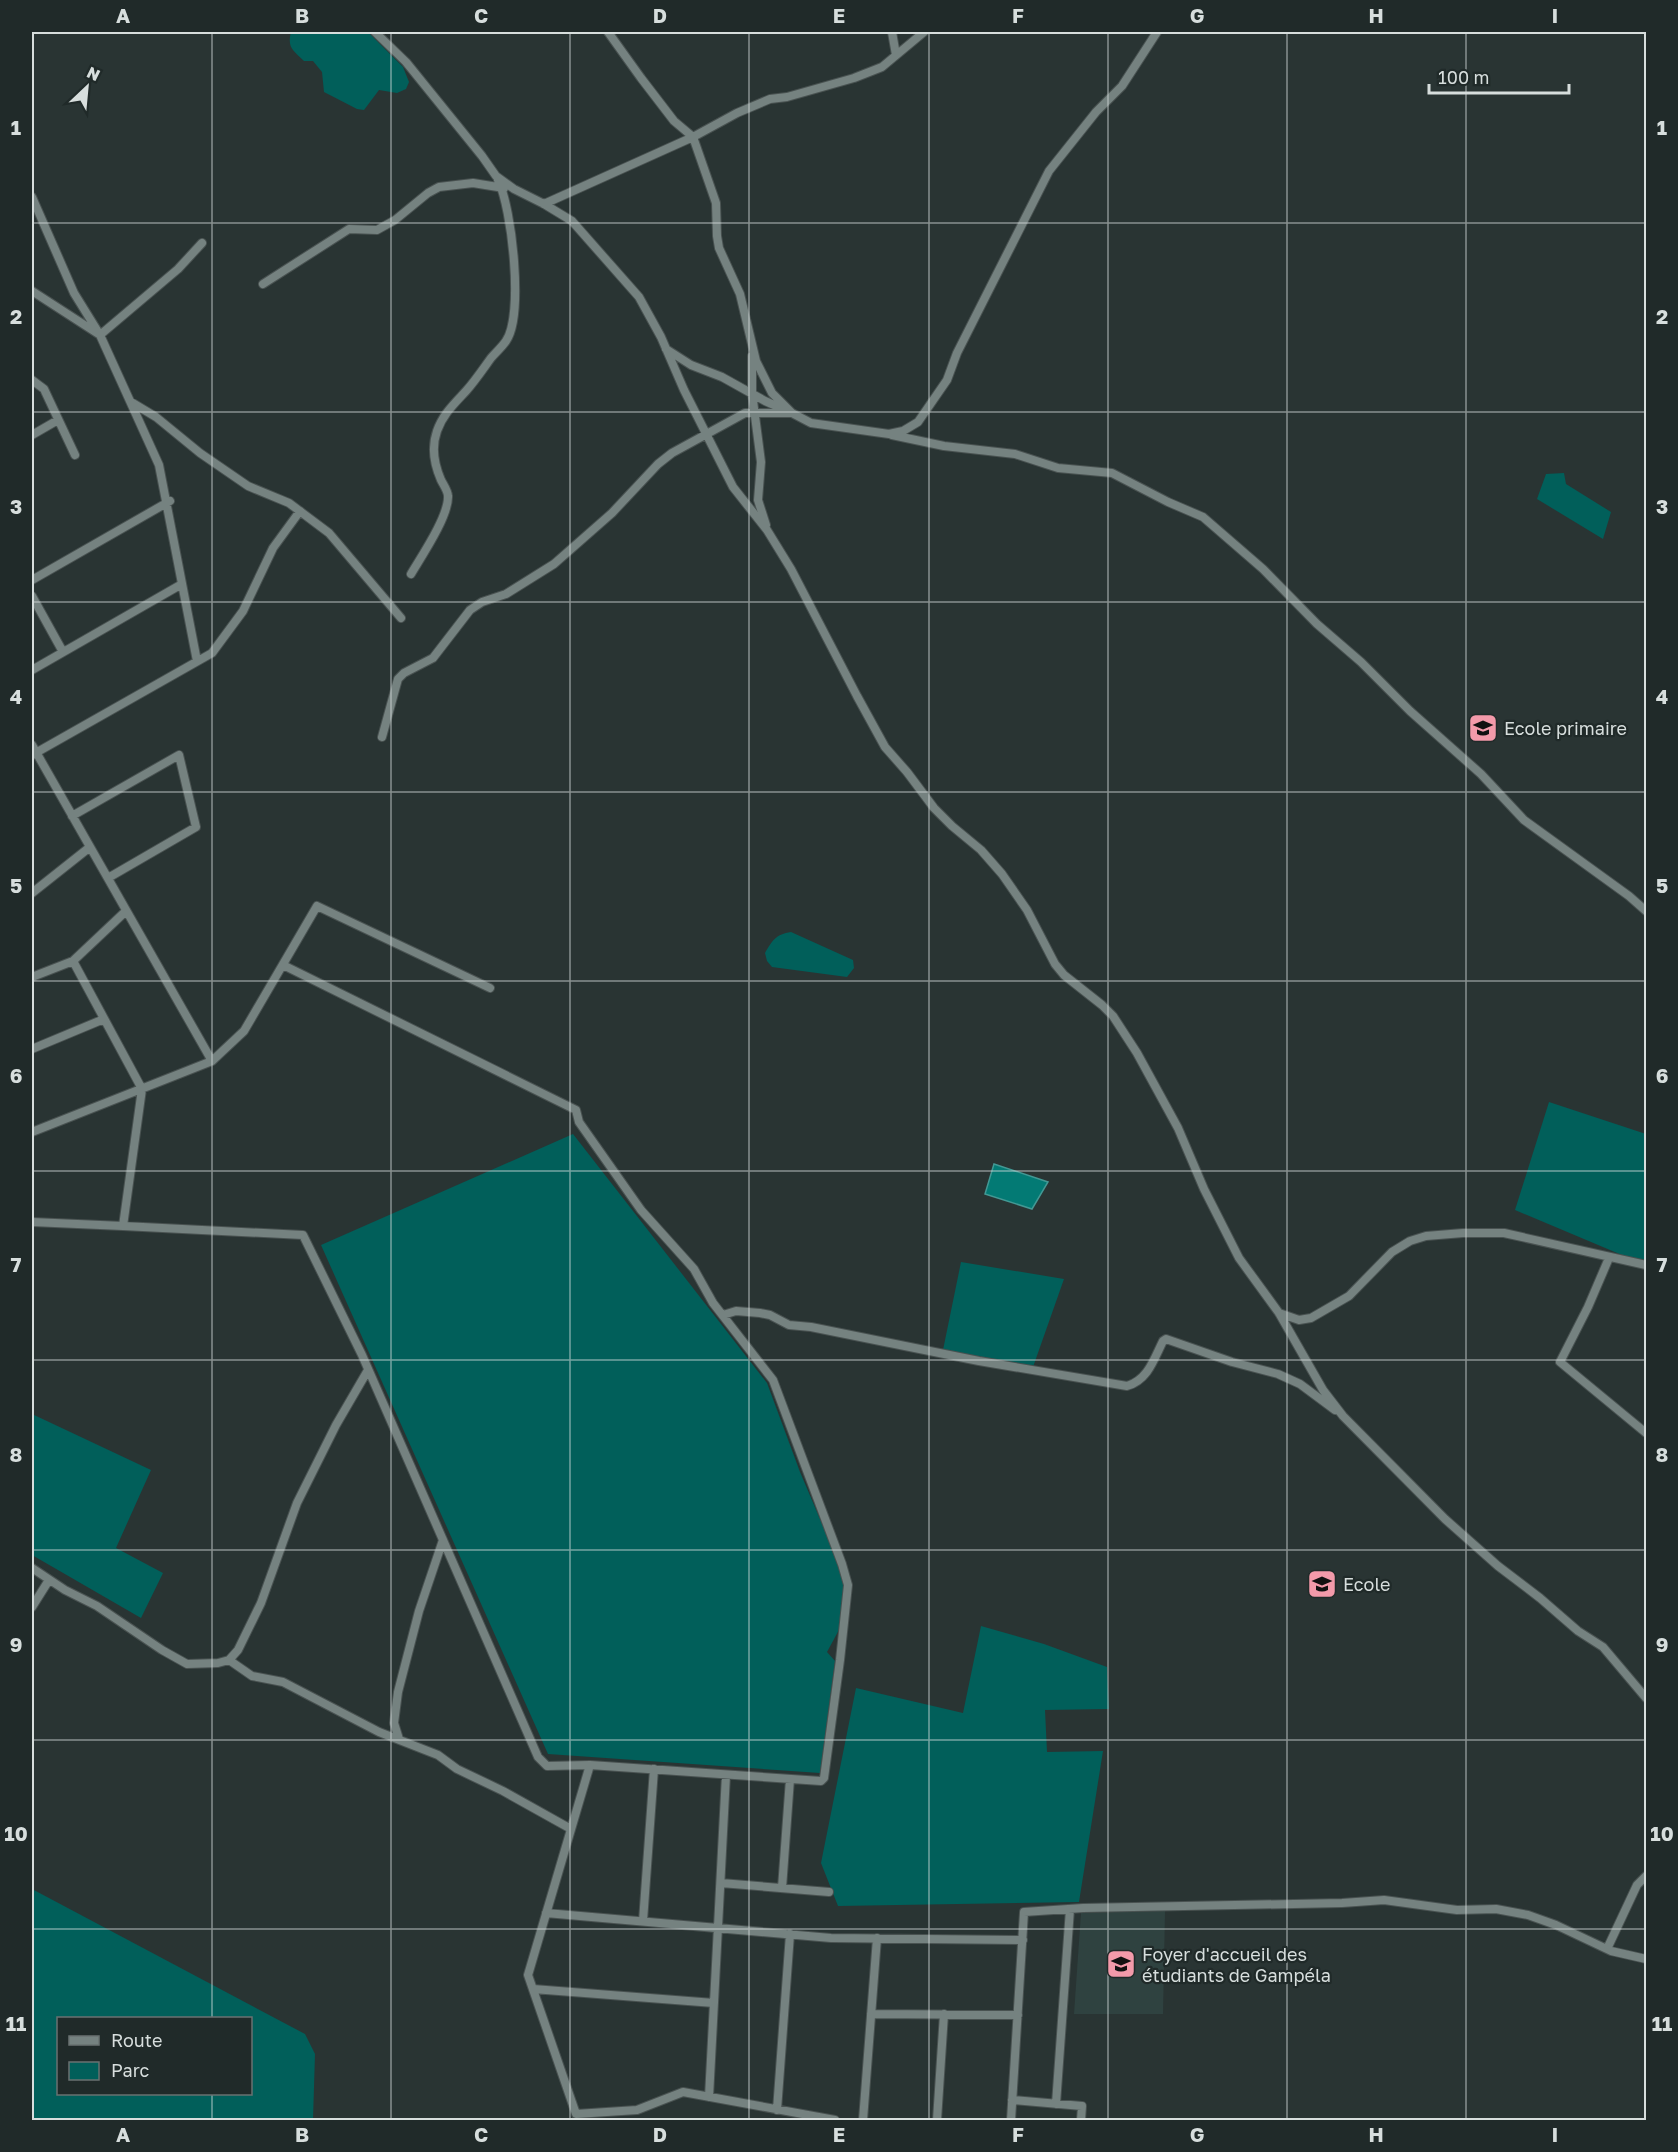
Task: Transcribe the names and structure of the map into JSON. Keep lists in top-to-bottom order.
{
  "places": {
    "school or university": ["Ecole primaire", "Ecole", "Foyer d'accueil des étudiants de Gampéla"]
  },
  "legend": ["Route", "Parc"],
  "scale_bar": "100 m",
  "north": "top right",
  "grid": {
    "columns": [
      "A",
      "B",
      "C",
      "D",
      "E",
      "F",
      "G",
      "H",
      "I"
    ],
    "rows": [
      "1",
      "2",
      "3",
      "4",
      "5",
      "6",
      "7",
      "8",
      "9",
      "10",
      "11"
    ]
  }
}
